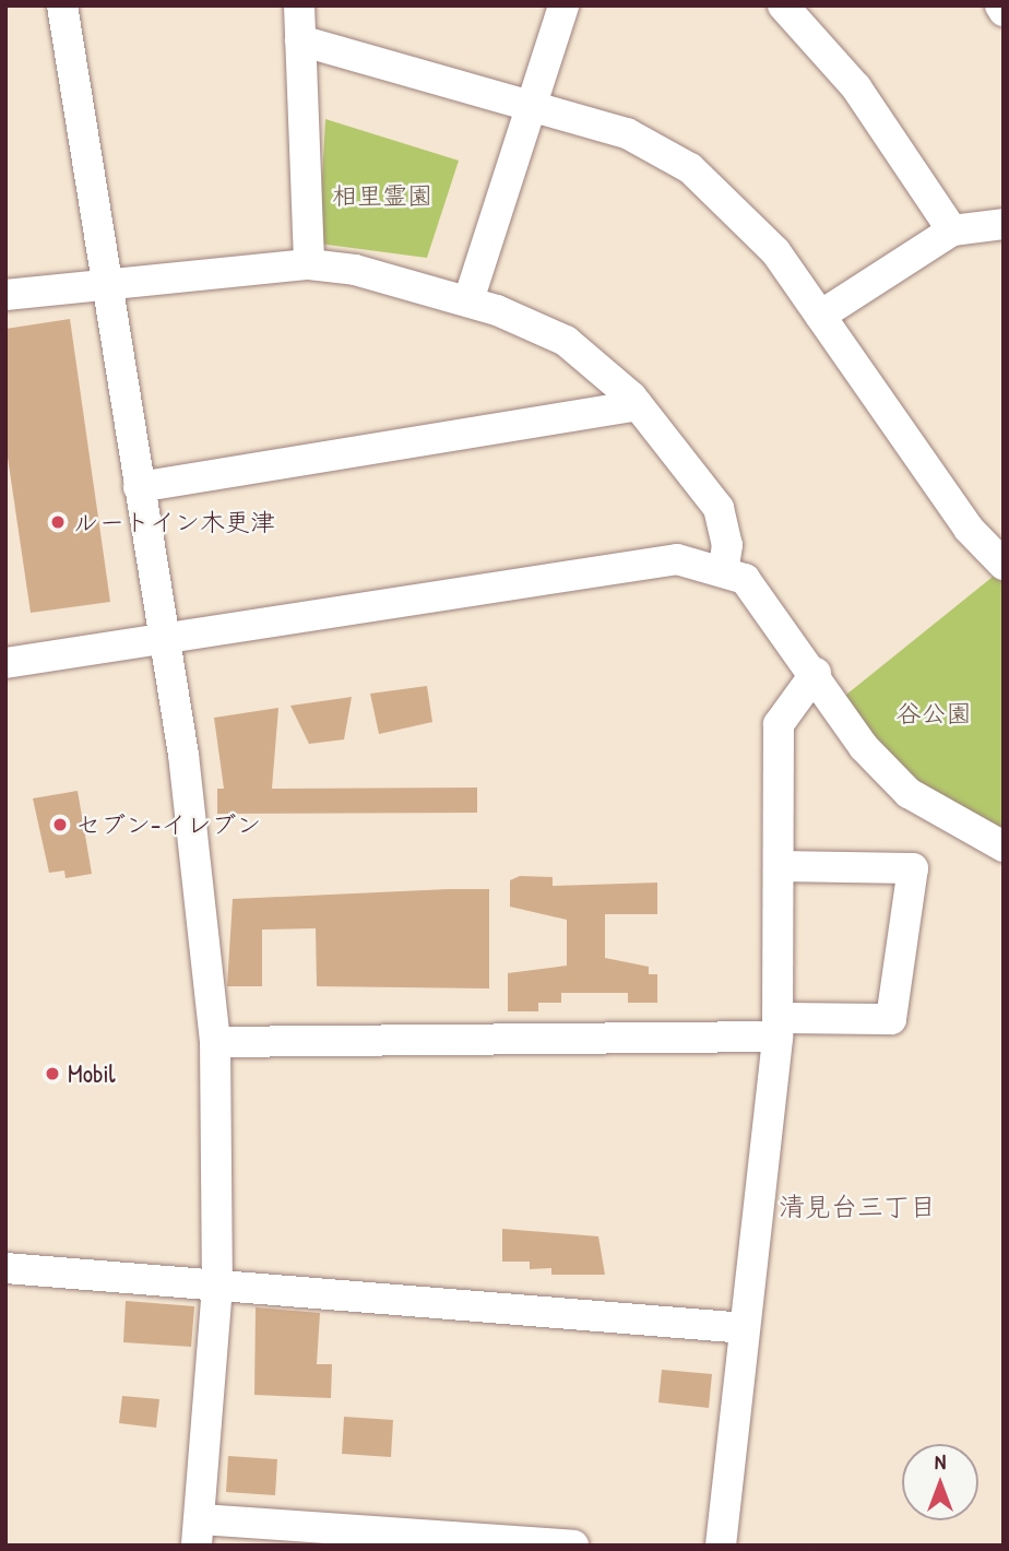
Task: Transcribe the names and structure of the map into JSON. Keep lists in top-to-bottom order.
{
  "districts": ["清見台三丁目"],
  "parks": ["相里霊園", "谷公園"],
  "places": ["ルートイン木更津", "セブン-イレブン", "Mobil"],
  "north": "top"
}
